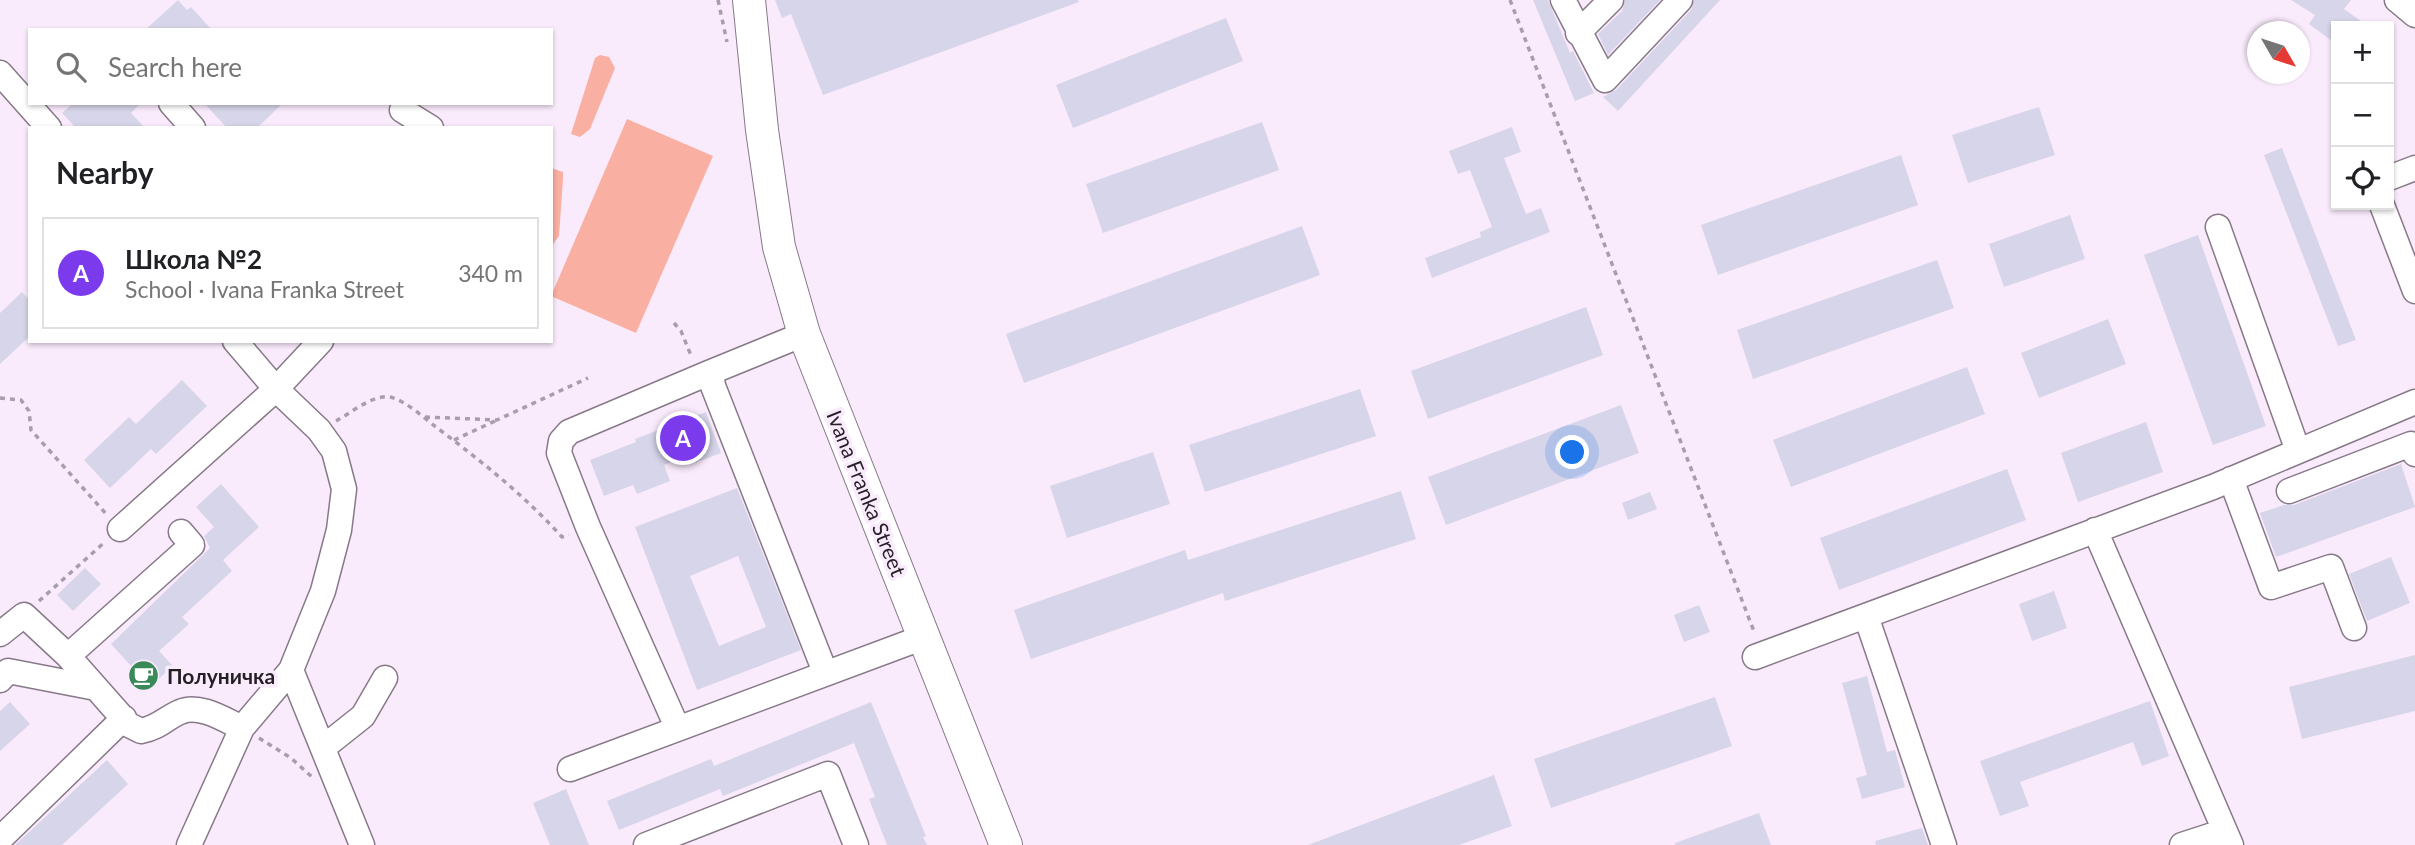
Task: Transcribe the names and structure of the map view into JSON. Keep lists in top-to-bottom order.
{
  "streets": {
    "main road": ["Ivana Franka Street"]
  },
  "places": {
    "cafe": ["Полуничка"]
  },
  "north": "bottom right",
  "page": {
    "map_buttons": ["+", "−"],
    "search": "Search here",
    "heading": "Nearby",
    "list": [
      {
        "mark": "A",
        "name": "Школа №2",
        "note": "School · Ivana Franka Street",
        "value": "340 m"
      }
    ],
    "pins": "A"
  }
}
